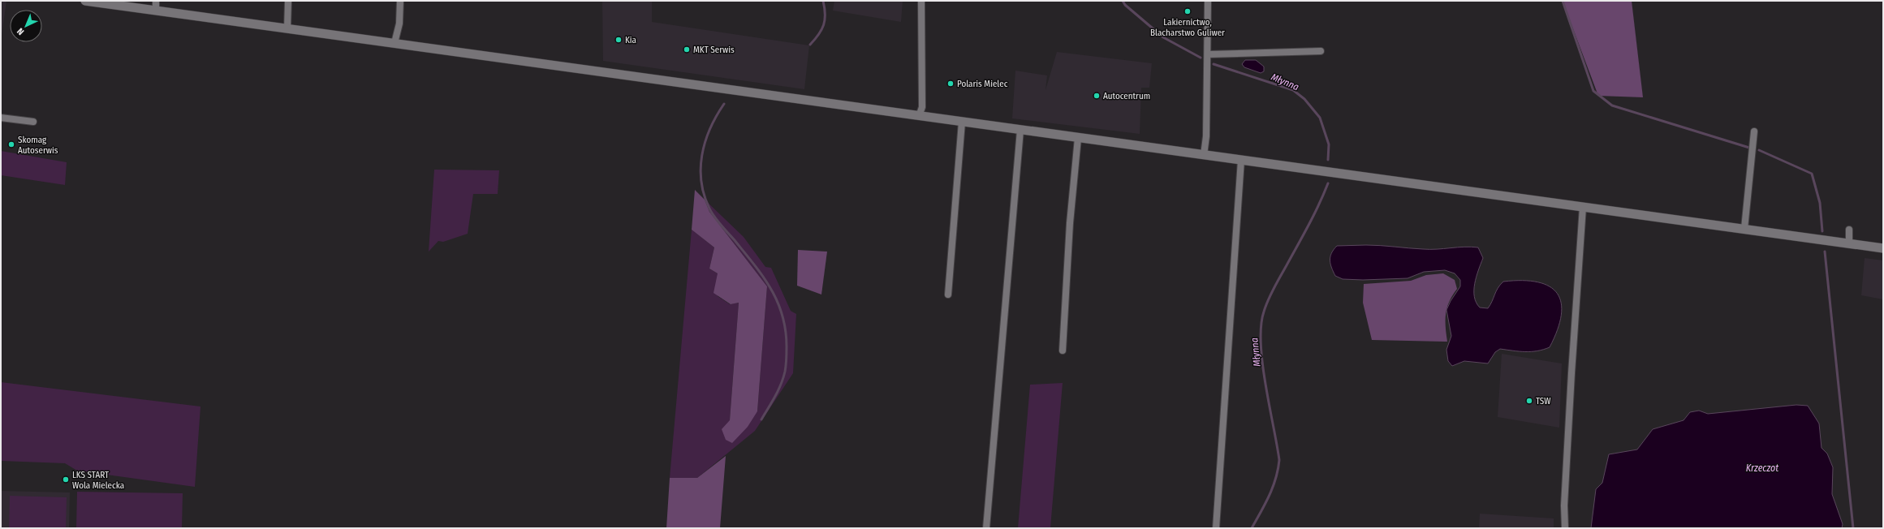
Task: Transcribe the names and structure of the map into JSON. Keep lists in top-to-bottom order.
{
  "water": ["Młynna", "Krzeczot"],
  "places": [
    "Lakiernictwo, Blacharstwo Guliwer",
    "Kia",
    "MKT Serwis",
    "Polaris Mielec",
    "Autocentrum",
    "Skomag Autoserwis",
    "TSW",
    "LKS START Wola Mielecka"
  ],
  "north": "bottom left"
}
